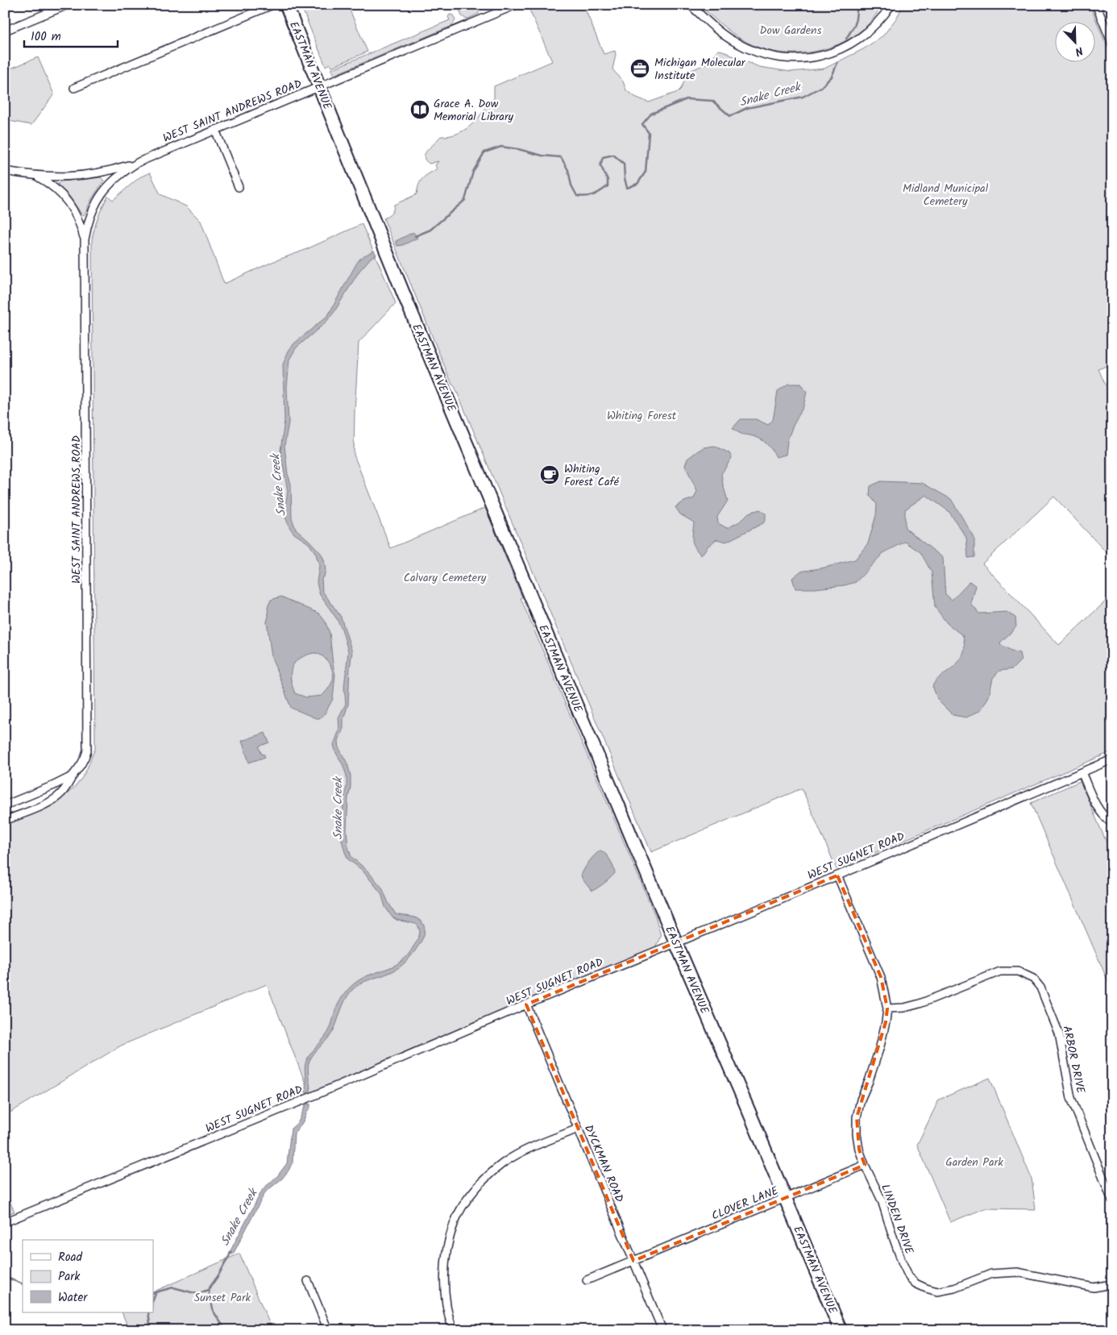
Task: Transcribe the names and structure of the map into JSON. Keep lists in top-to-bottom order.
{
  "streets": {
    "main road": ["EASTMAN AVENUE"],
    "street": [
      "WEST SAINT ANDREWS ROAD",
      "WEST SUGNET ROAD",
      "ARBOR DRIVE",
      "DYCKMAN ROAD",
      "CLOVER LANE",
      "LINDEN DRIVE"
    ]
  },
  "crossings": [
    ["EASTMAN AVENUE", "WEST SAINT ANDREWS ROAD"],
    ["EASTMAN AVENUE", "WEST SUGNET ROAD"],
    ["EASTMAN AVENUE", "CLOVER LANE"],
    ["WEST SUGNET ROAD", "DYCKMAN ROAD"],
    ["WEST SUGNET ROAD", "LINDEN DRIVE"],
    ["ARBOR DRIVE", "LINDEN DRIVE"],
    ["DYCKMAN ROAD", "CLOVER LANE"],
    ["CLOVER LANE", "LINDEN DRIVE"]
  ],
  "water": ["Snake Creek"],
  "parks": [
    "Dow Gardens",
    "Midland Municipal Cemetery",
    "Whiting Forest",
    "Calvary Cemetery",
    "Garden Park",
    "Sunset Park"
  ],
  "places": {
    "office": ["Michigan Molecular Institute"],
    "library": ["Grace A. Dow Memorial Library"],
    "cafe": ["Whiting Forest Café"]
  },
  "legend": ["Road", "Park", "Water"],
  "scale_bar": "100 m",
  "north": "bottom right"
}
